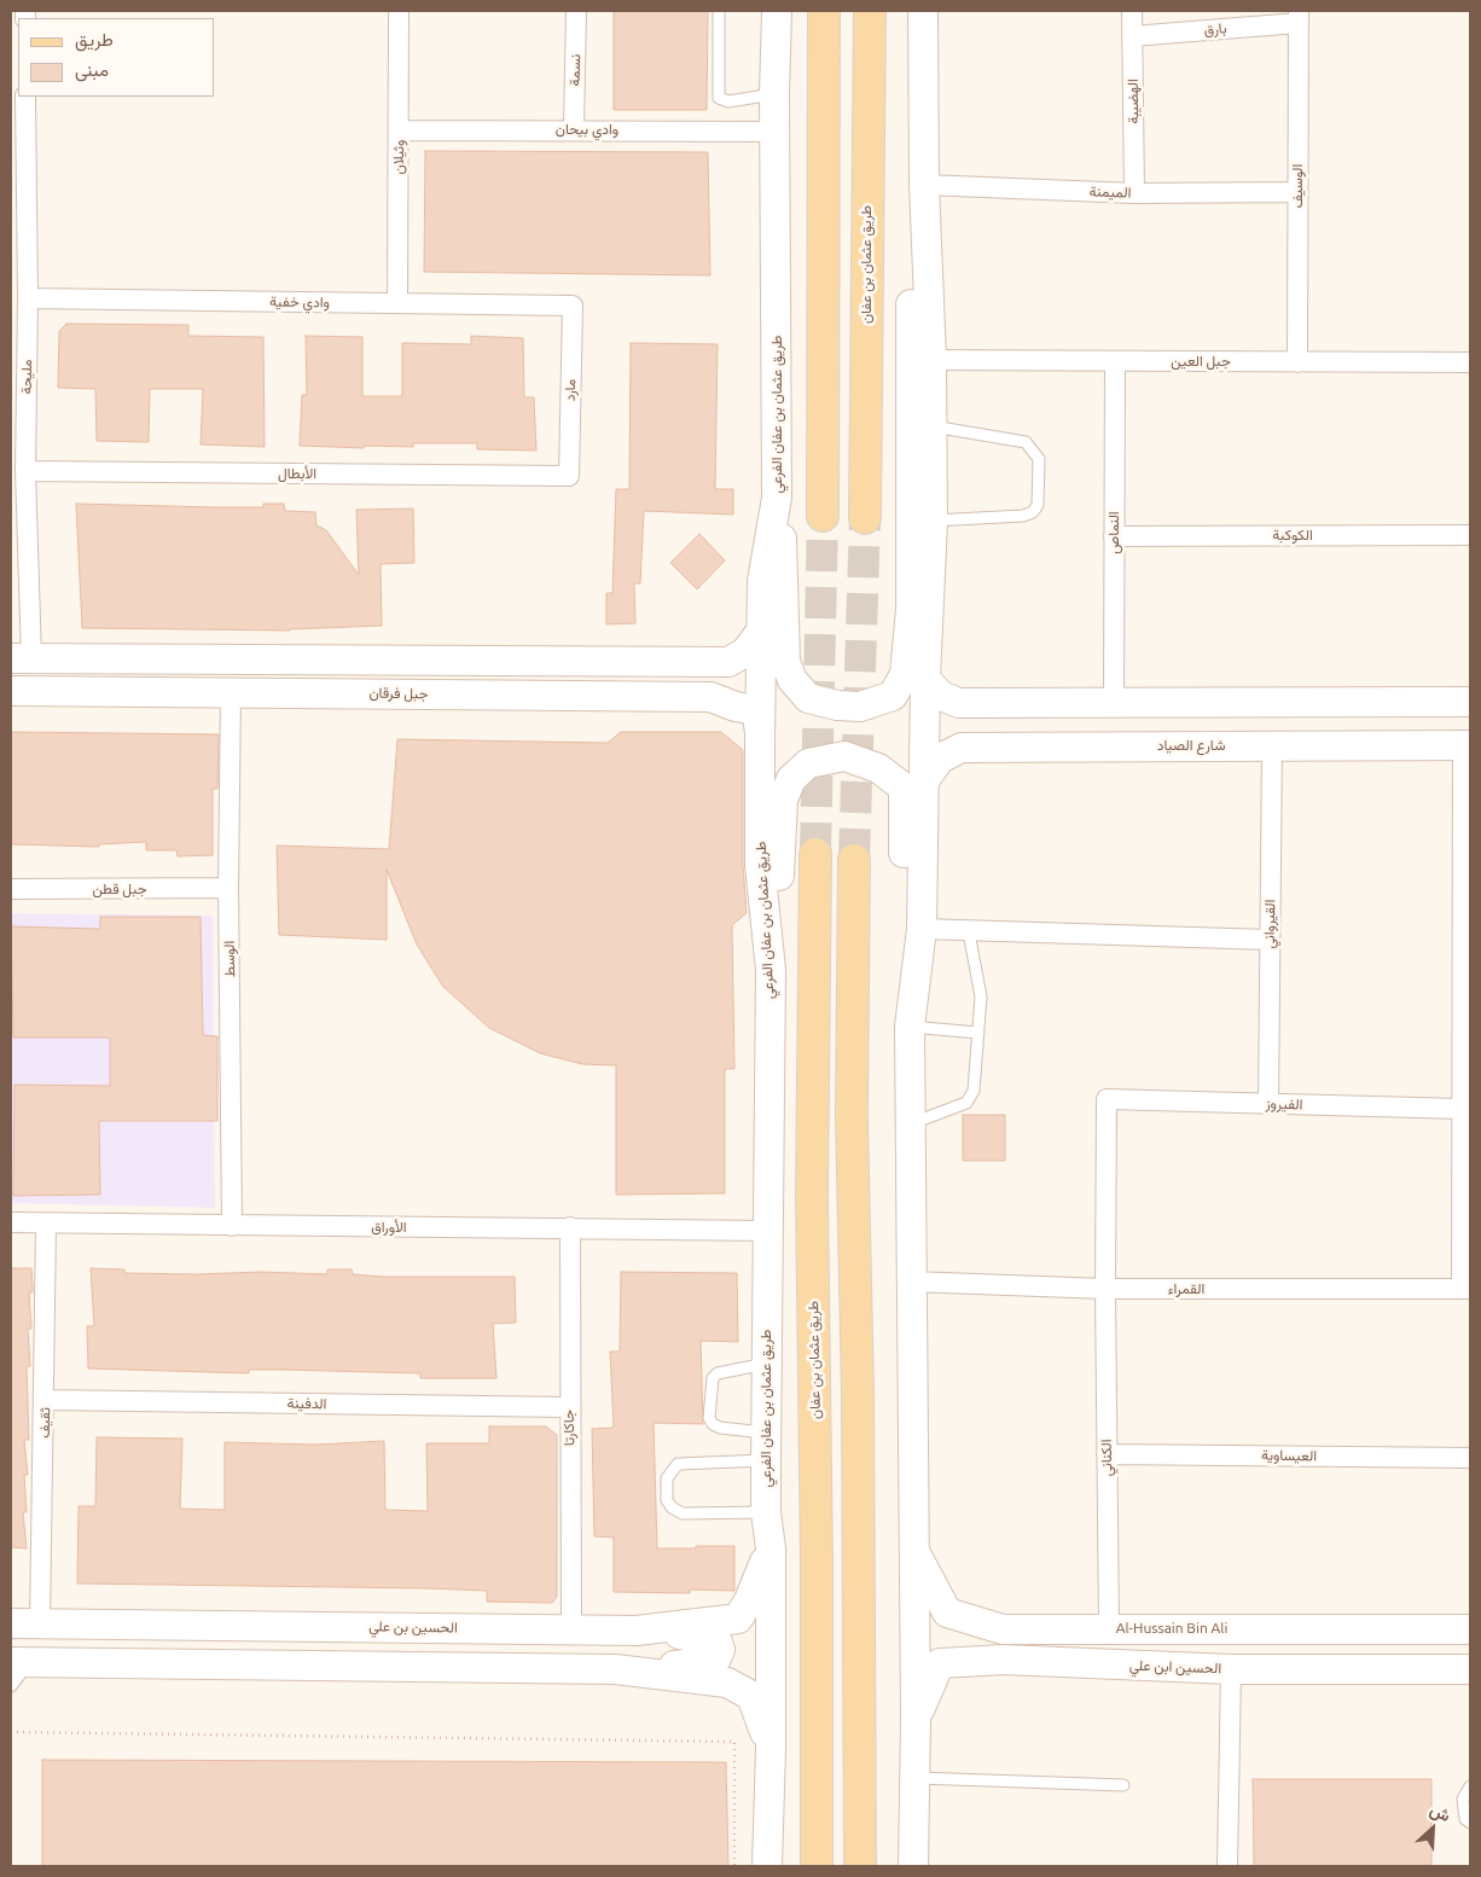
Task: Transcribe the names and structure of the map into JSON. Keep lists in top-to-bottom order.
{
  "streets": {
    "main road": ["طريق عثمان بن عفان"],
    "street": [
      "بارق",
      "نسمة",
      "الهضيبة",
      "وادي بيحان",
      "وثيلان",
      "الوسيف",
      "الميمنة",
      "وادي خفية",
      "جبل العين",
      "مليحة",
      "مارد",
      "طريق عثمان بن عفان الفرعي",
      "الأبطال",
      "النماص",
      "الكوكبة",
      "جبل فرقان",
      "شارع الصياد",
      "جبل قطن",
      "القيرواني",
      "الوسط",
      "الفيروز",
      "الأوراق",
      "القمراء",
      "الدفينة",
      "ثقيف",
      "جاكارتا",
      "العيساوية",
      "الكناني",
      "الحسين بن علي",
      "Al-Hussain Bin Ali",
      "الحسين ابن علي"
    ]
  },
  "crossings": [
    ["بارق", "الهضيبة"],
    ["بارق", "الوسيف"],
    ["نسمة", "وادي بيحان"],
    ["الهضيبة", "الميمنة"],
    ["وادي بيحان", "وثيلان"],
    ["وادي بيحان", "طريق عثمان بن عفان الفرعي"],
    ["وثيلان", "وادي خفية"],
    ["الوسيف", "الميمنة"],
    ["الوسيف", "جبل العين"],
    ["وادي خفية", "مليحة"],
    ["وادي خفية", "مارد"],
    ["جبل العين", "النماص"],
    ["مليحة", "الأبطال"],
    ["مارد", "الأبطال"],
    ["طريق عثمان بن عفان الفرعي", "جبل فرقان"],
    ["طريق عثمان بن عفان الفرعي", "الأوراق"],
    ["طريق عثمان بن عفان الفرعي", "الحسين بن علي"],
    ["النماص", "الكوكبة"],
    ["جبل فرقان", "الوسط"],
    ["شارع الصياد", "القيرواني"],
    ["شارع الصياد", "القمراء"],
    ["جبل قطن", "الوسط"],
    ["القيرواني", "الفيروز"],
    ["الوسط", "الأوراق"],
    ["الفيروز", "القمراء"],
    ["الفيروز", "الكناني"],
    ["الأوراق", "ثقيف"],
    ["الأوراق", "جاكارتا"],
    ["القمراء", "الكناني"],
    ["الدفينة", "ثقيف"],
    ["الدفينة", "جاكارتا"],
    ["ثقيف", "الحسين بن علي"],
    ["جاكارتا", "الحسين بن علي"],
    ["العيساوية", "الكناني"],
    ["الكناني", "Al-Hussain Bin Ali"]
  ],
  "legend": ["طريق", "مبنى"],
  "north": "top right"
}
